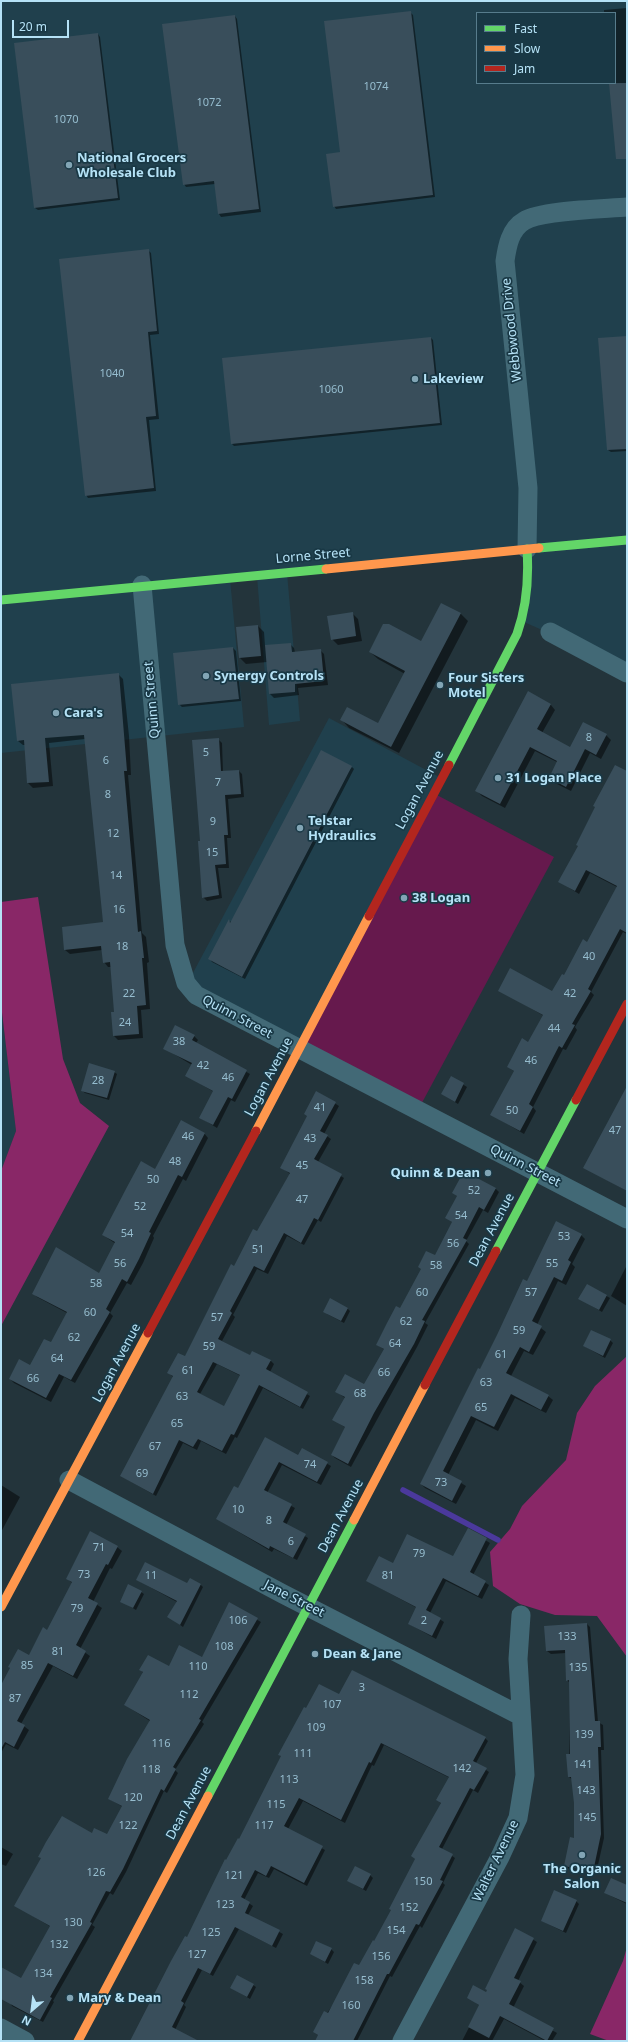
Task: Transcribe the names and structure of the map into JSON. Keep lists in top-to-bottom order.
{
  "streets": {
    "street": [
      "Webbwood Drive",
      "Lorne Street",
      "Quinn Street",
      "Logan Avenue",
      "Dean Avenue",
      "Jane Street",
      "Walter Avenue"
    ]
  },
  "crossings": [
    ["Webbwood Drive", "Lorne Street"],
    ["Webbwood Drive", "Logan Avenue"],
    ["Lorne Street", "Quinn Street"],
    ["Lorne Street", "Logan Avenue"],
    ["Quinn Street", "Logan Avenue"],
    ["Quinn Street", "Dean Avenue"],
    ["Logan Avenue", "Jane Street"],
    ["Dean Avenue", "Jane Street"],
    ["Jane Street", "Walter Avenue"]
  ],
  "places": [
    "National Grocers Wholesale Club",
    "Lakeview",
    "Synergy Controls",
    "Four Sisters Motel",
    "Cara's",
    "31 Logan Place",
    "Telstar Hydraulics",
    "38 Logan",
    "Quinn & Dean",
    "Dean & Jane",
    "The Organic Salon",
    "Mary & Dean"
  ],
  "house_numbers": [
    "1074",
    "1072",
    "1070",
    "1040",
    "1060",
    "8",
    "5",
    "6",
    "7",
    "8",
    "9",
    "12",
    "15",
    "14",
    "16",
    "18",
    "40",
    "22",
    "42",
    "24",
    "44",
    "38",
    "46",
    "42",
    "46",
    "28",
    "41",
    "50",
    "47",
    "46",
    "43",
    "48",
    "45",
    "50",
    "52",
    "47",
    "52",
    "54",
    "54",
    "53",
    "56",
    "51",
    "56",
    "55",
    "58",
    "58",
    "60",
    "57",
    "60",
    "57",
    "62",
    "59",
    "62",
    "64",
    "59",
    "61",
    "64",
    "61",
    "66",
    "66",
    "63",
    "68",
    "63",
    "65",
    "65",
    "67",
    "74",
    "69",
    "73",
    "10",
    "8",
    "6",
    "71",
    "79",
    "73",
    "11",
    "81",
    "79",
    "106",
    "2",
    "133",
    "108",
    "81",
    "85",
    "110",
    "135",
    "3",
    "112",
    "87",
    "107",
    "109",
    "139",
    "116",
    "111",
    "141",
    "142",
    "118",
    "113",
    "143",
    "120",
    "115",
    "145",
    "122",
    "117",
    "126",
    "121",
    "150",
    "123",
    "152",
    "130",
    "154",
    "125",
    "132",
    "127",
    "156",
    "134",
    "158",
    "160"
  ],
  "legend": ["Fast", "Slow", "Jam"],
  "scale_bar": "20 m",
  "north": "bottom left"
}
